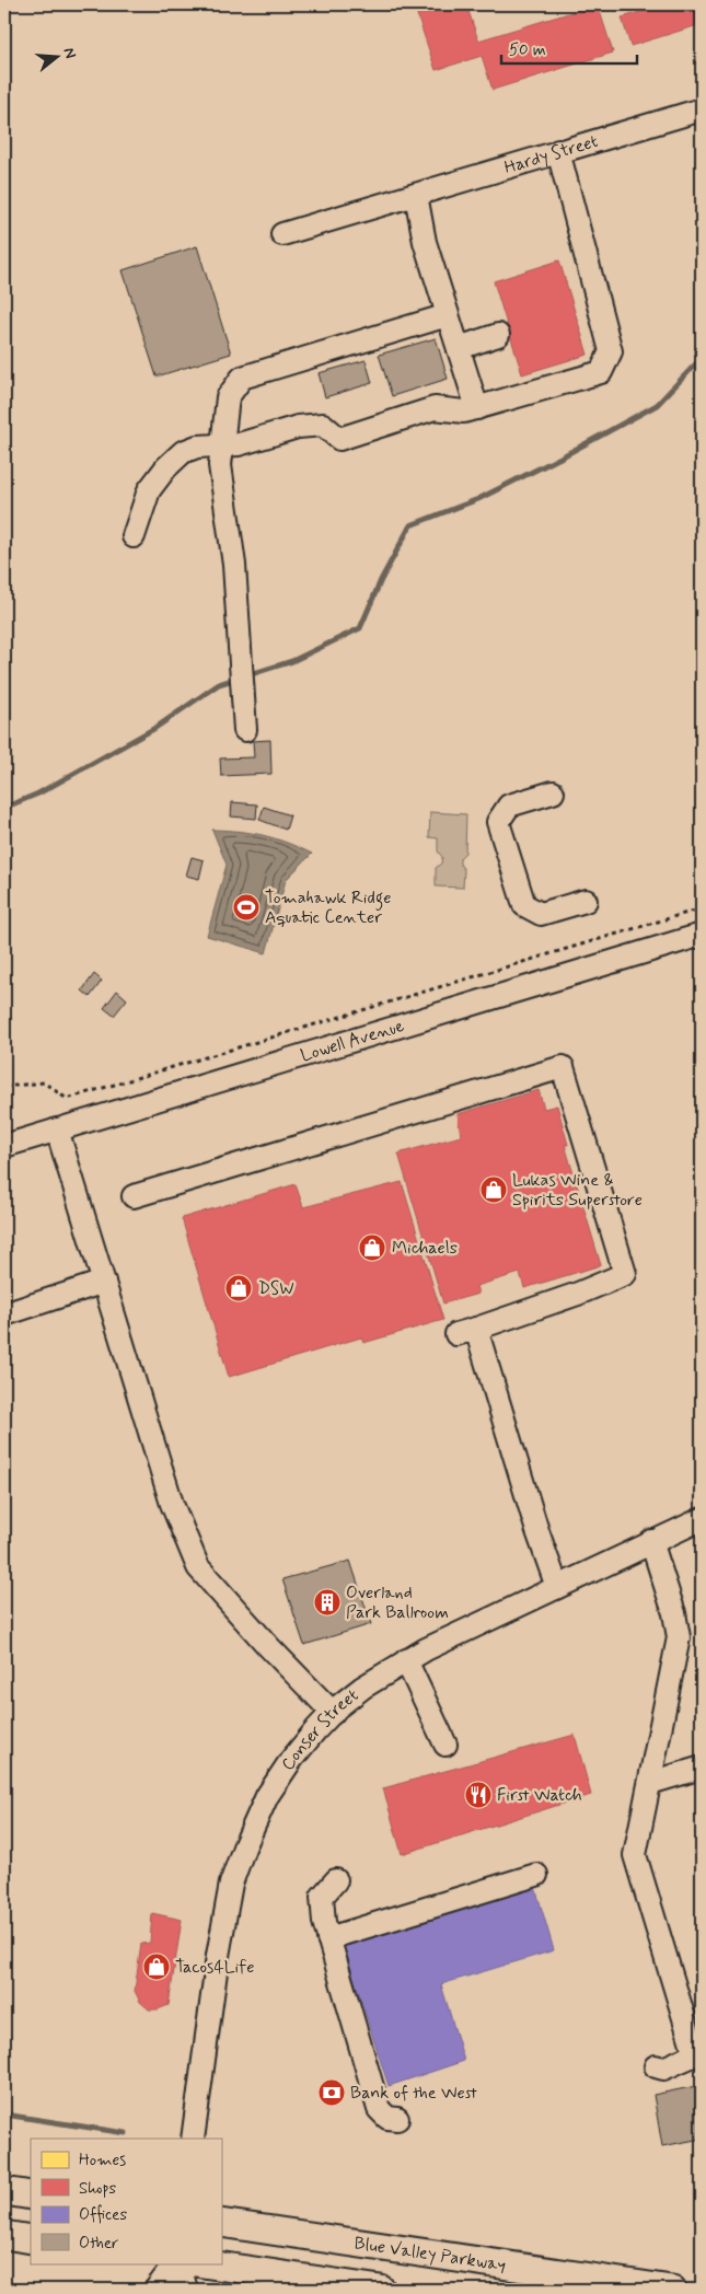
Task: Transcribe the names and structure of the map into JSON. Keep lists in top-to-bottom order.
{
  "streets": {
    "main road": ["Blue Valley Parkway"],
    "street": ["Hardy Street", "Lowell Avenue", "Conser Street"]
  },
  "places": {
    "sports": ["Tomahawk Ridge Aquatic Center"],
    "shop": [
      "Lukas Wine & Spirits Superstore",
      "Michaels",
      "DSW",
      "Tacos4Life"
    ],
    "building": ["Overland Park Ballroom"],
    "restaurant": ["First Watch"],
    "bank": ["Bank of the West"]
  },
  "legend": [
    "Homes",
    "Shops",
    "Offices",
    "Other"
  ],
  "scale_bar": "50 m",
  "north": "right"
}
